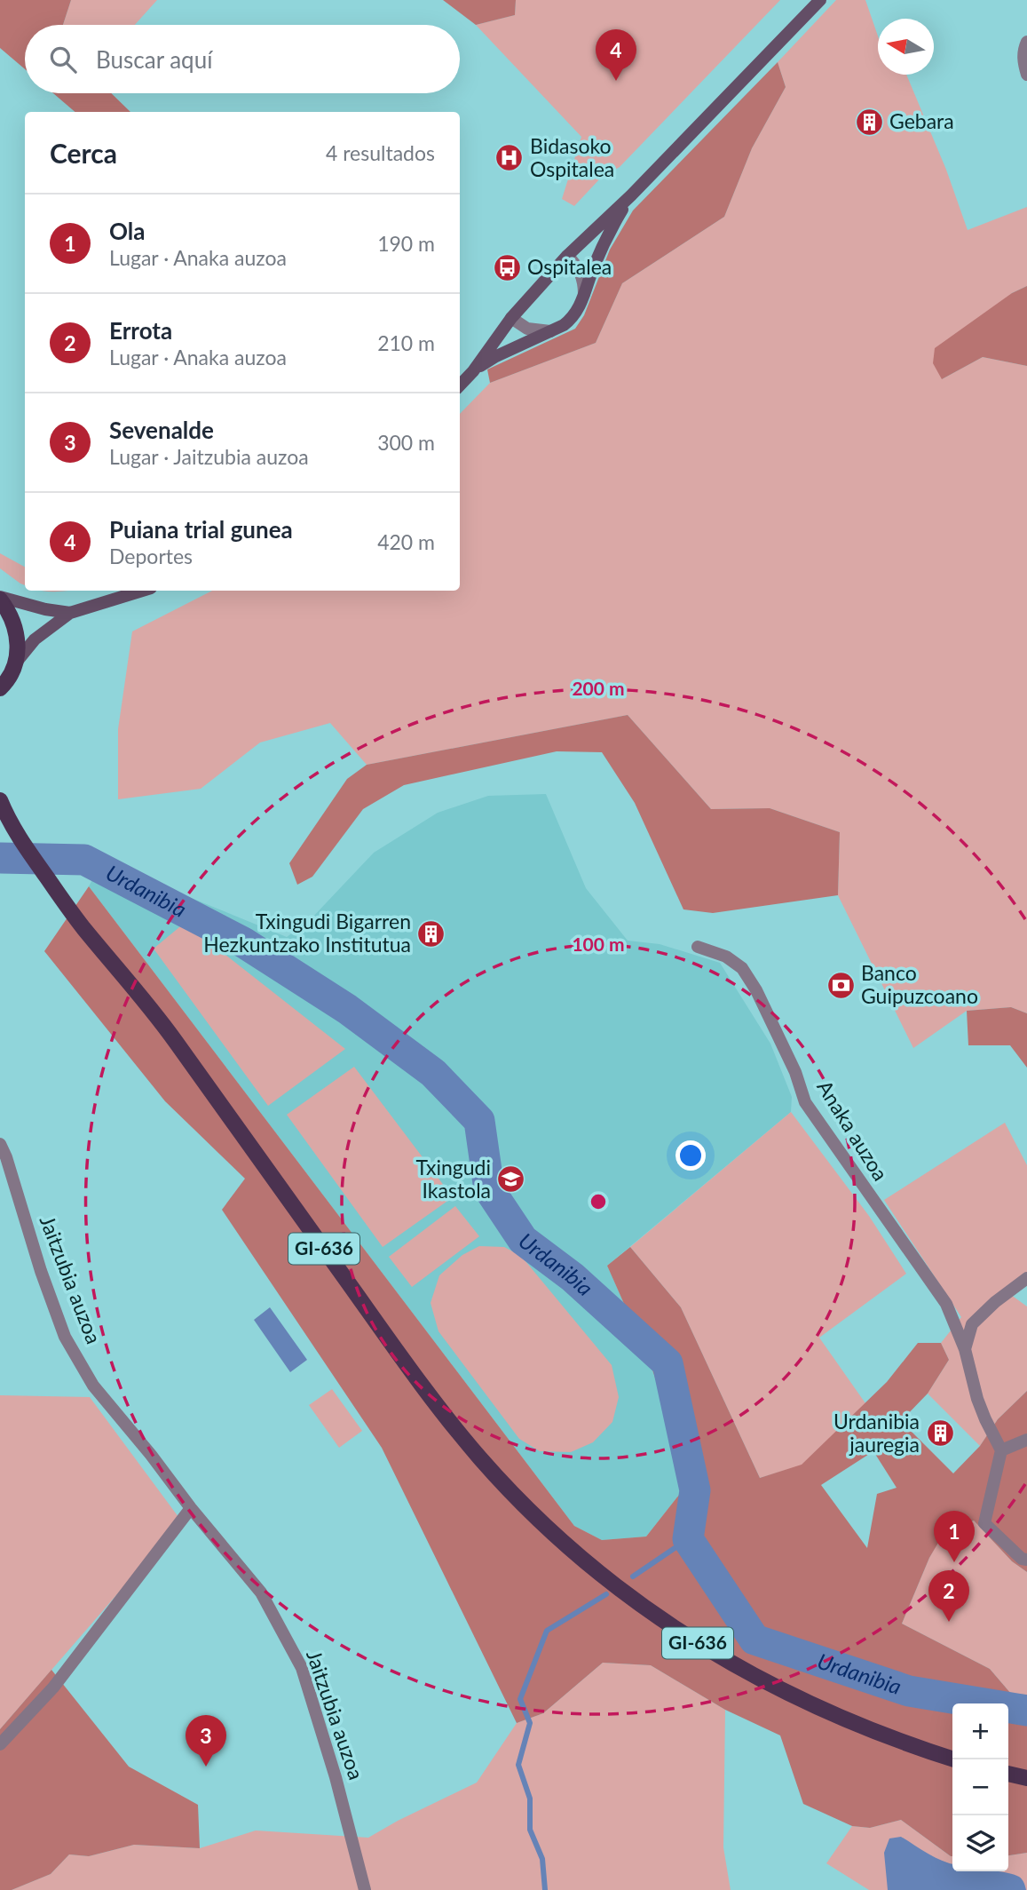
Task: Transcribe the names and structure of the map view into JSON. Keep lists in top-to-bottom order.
{
  "streets": {
    "main road": ["GI-636"],
    "street": ["Anaka auzoa", "Jaitzubia auzoa"]
  },
  "water": ["Urdanibia"],
  "places": {
    "building": ["Gebara", "Txingudi Bigarren Hezkuntzako Institutua", "Urdanibia jauregia"],
    "hospital": ["Bidasoko Ospitalea"],
    "bus stop": ["Ospitalea"],
    "bank": ["Banco Guipuzcoano"],
    "school or university": ["Txingudi Ikastola"]
  },
  "north": "left",
  "page": {
    "search": "Buscar aquí",
    "pins": [
      "4",
      "1",
      "2",
      "3"
    ],
    "heading": ["Cerca", "4 resultados"],
    "list": [
      {
        "mark": "1",
        "name": "Ola",
        "note": "Lugar · Anaka auzoa",
        "value": "190 m"
      },
      {
        "mark": "2",
        "name": "Errota",
        "note": "Lugar · Anaka auzoa",
        "value": "210 m"
      },
      {
        "mark": "3",
        "name": "Sevenalde",
        "note": "Lugar · Jaitzubia auzoa",
        "value": "300 m"
      },
      {
        "mark": "4",
        "name": "Puiana trial gunea",
        "note": "Deportes",
        "value": "420 m"
      }
    ],
    "map_buttons": ["+", "−"]
  },
  "rings": ["200 m", "100 m"]
}
